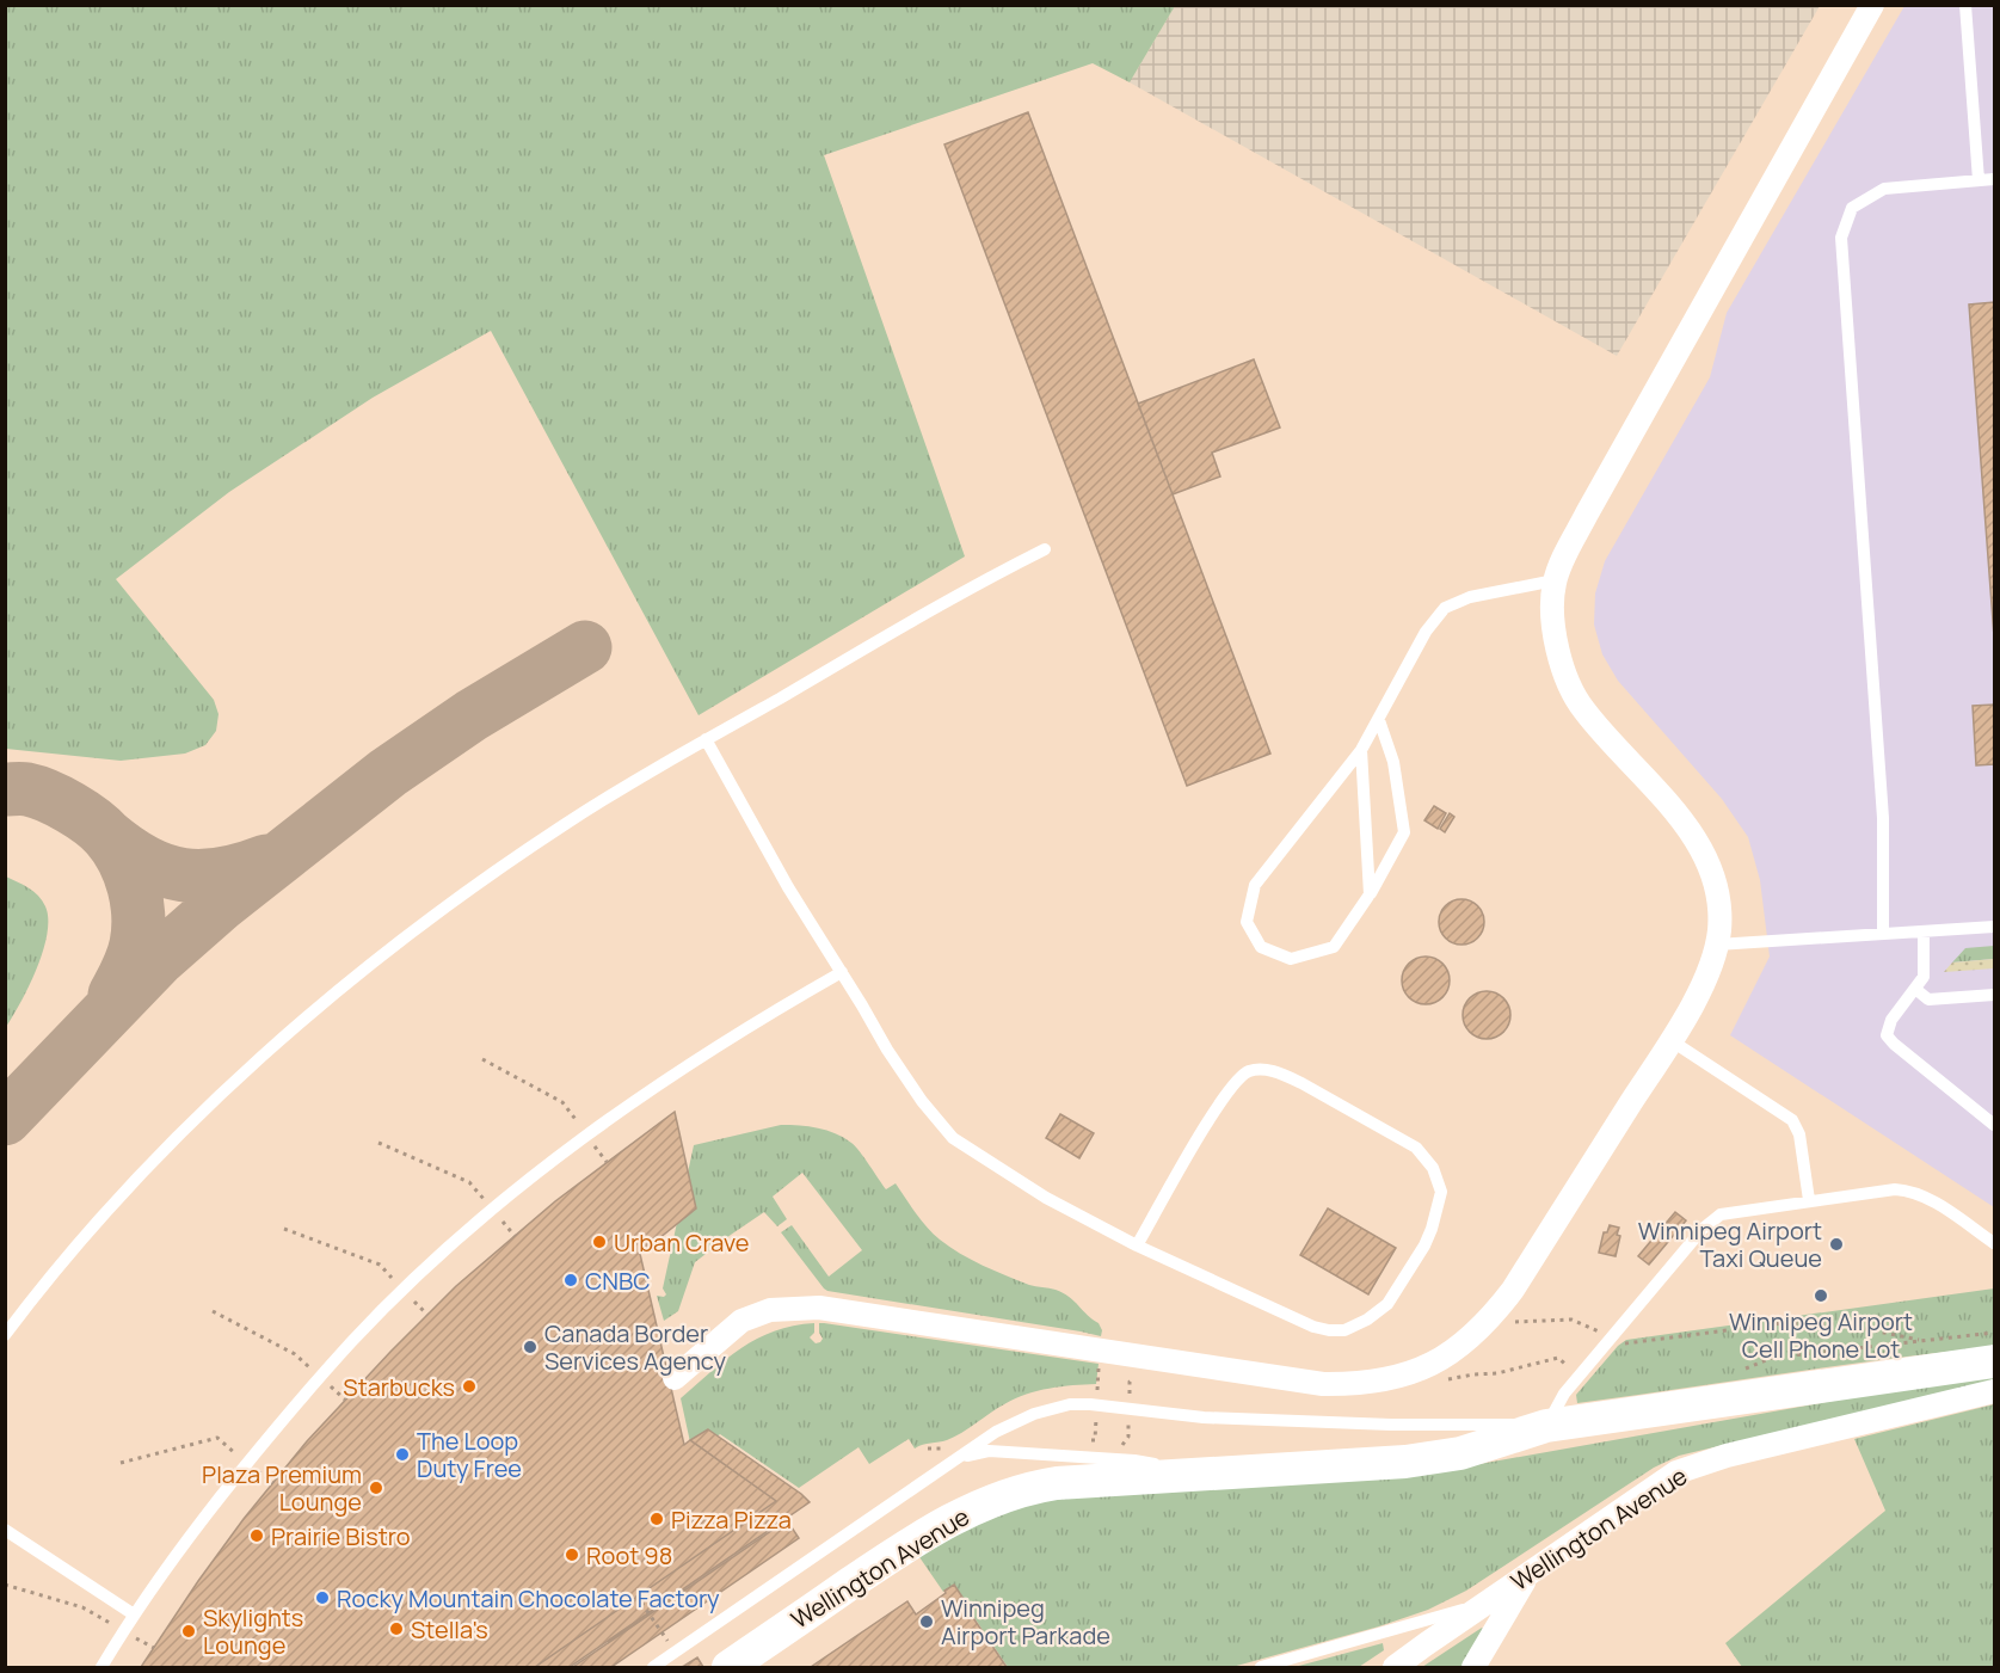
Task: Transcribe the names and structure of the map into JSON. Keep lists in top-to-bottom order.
{
  "streets": {
    "main road": ["Wellington Avenue"]
  },
  "places": [
    "Urban Crave",
    "Winnipeg Airport Taxi Queue",
    "CNBC",
    "Winnipeg Airport Cell Phone Lot",
    "Canada Border Services Agency",
    "Starbucks",
    "The Loop Duty Free",
    "Plaza Premium Lounge",
    "Pizza Pizza",
    "Prairie Bistro",
    "Root 98",
    "Rocky Mountain Chocolate Factory",
    "Winnipeg Airport Parkade",
    "Stella's",
    "Skylights Lounge"
  ]
}
